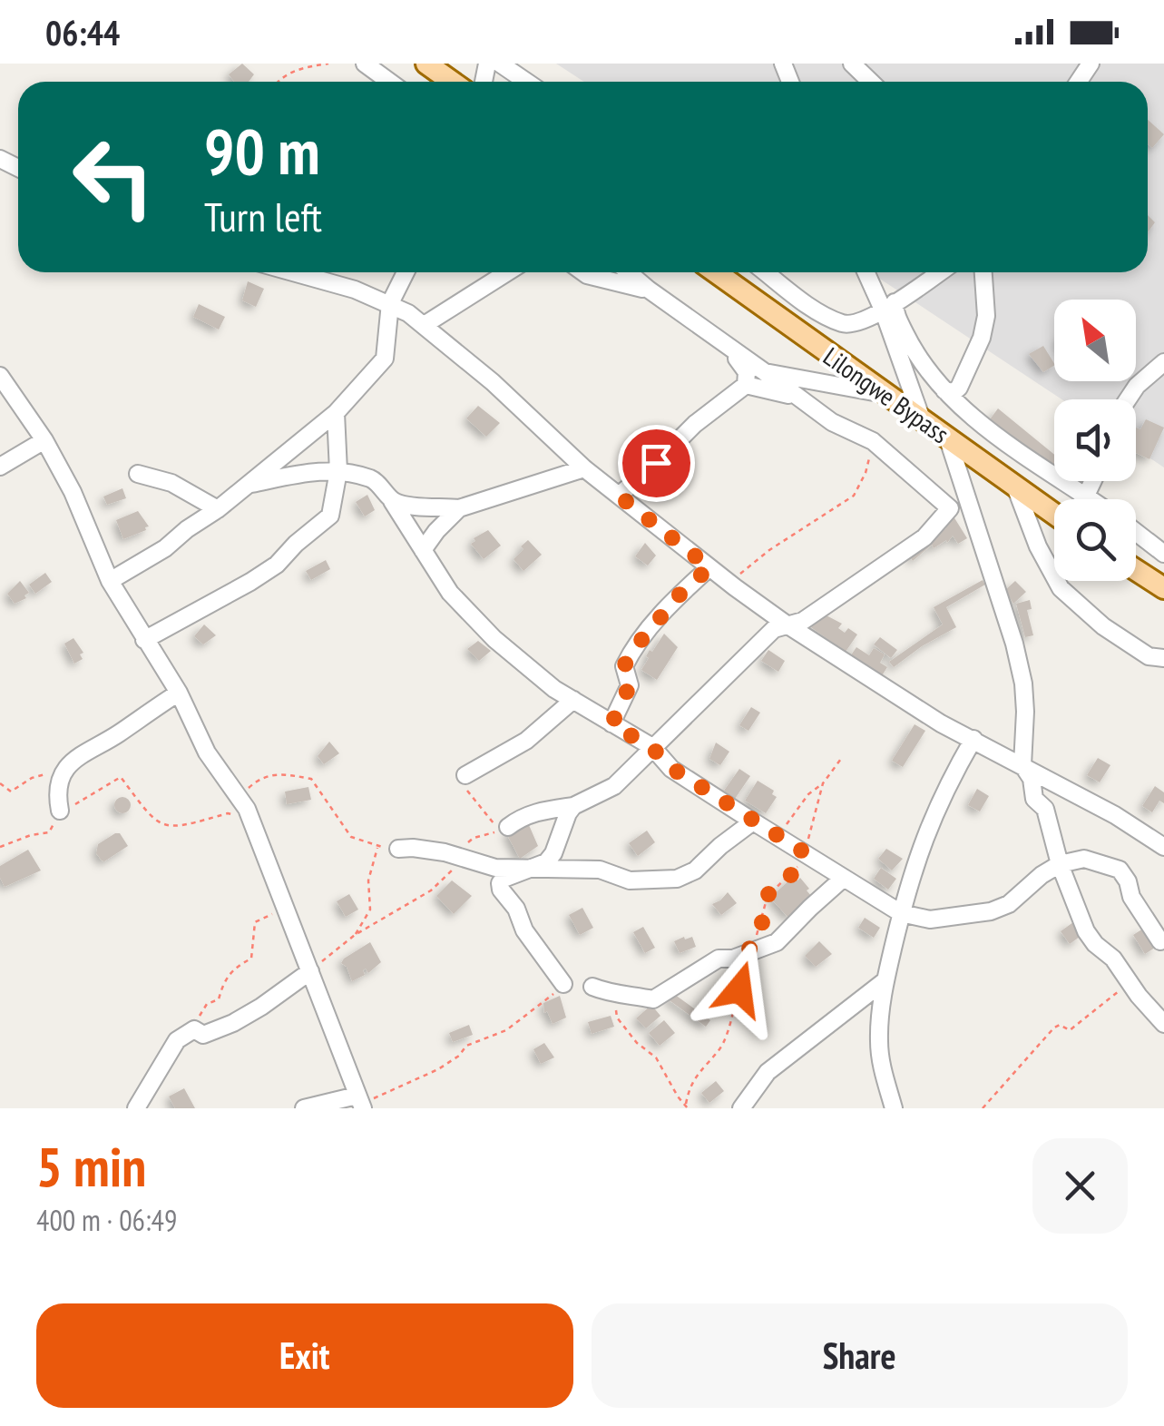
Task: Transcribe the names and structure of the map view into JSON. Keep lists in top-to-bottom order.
{
  "streets": {
    "main road": ["Lilongwe Bypass"]
  },
  "north": "top left",
  "page": {
    "status": "06:44",
    "turn": ["90 m", "Turn left"],
    "heading": ["5 min", "400 m · 06:49"],
    "buttons": ["Exit", "Share"]
  }
}
